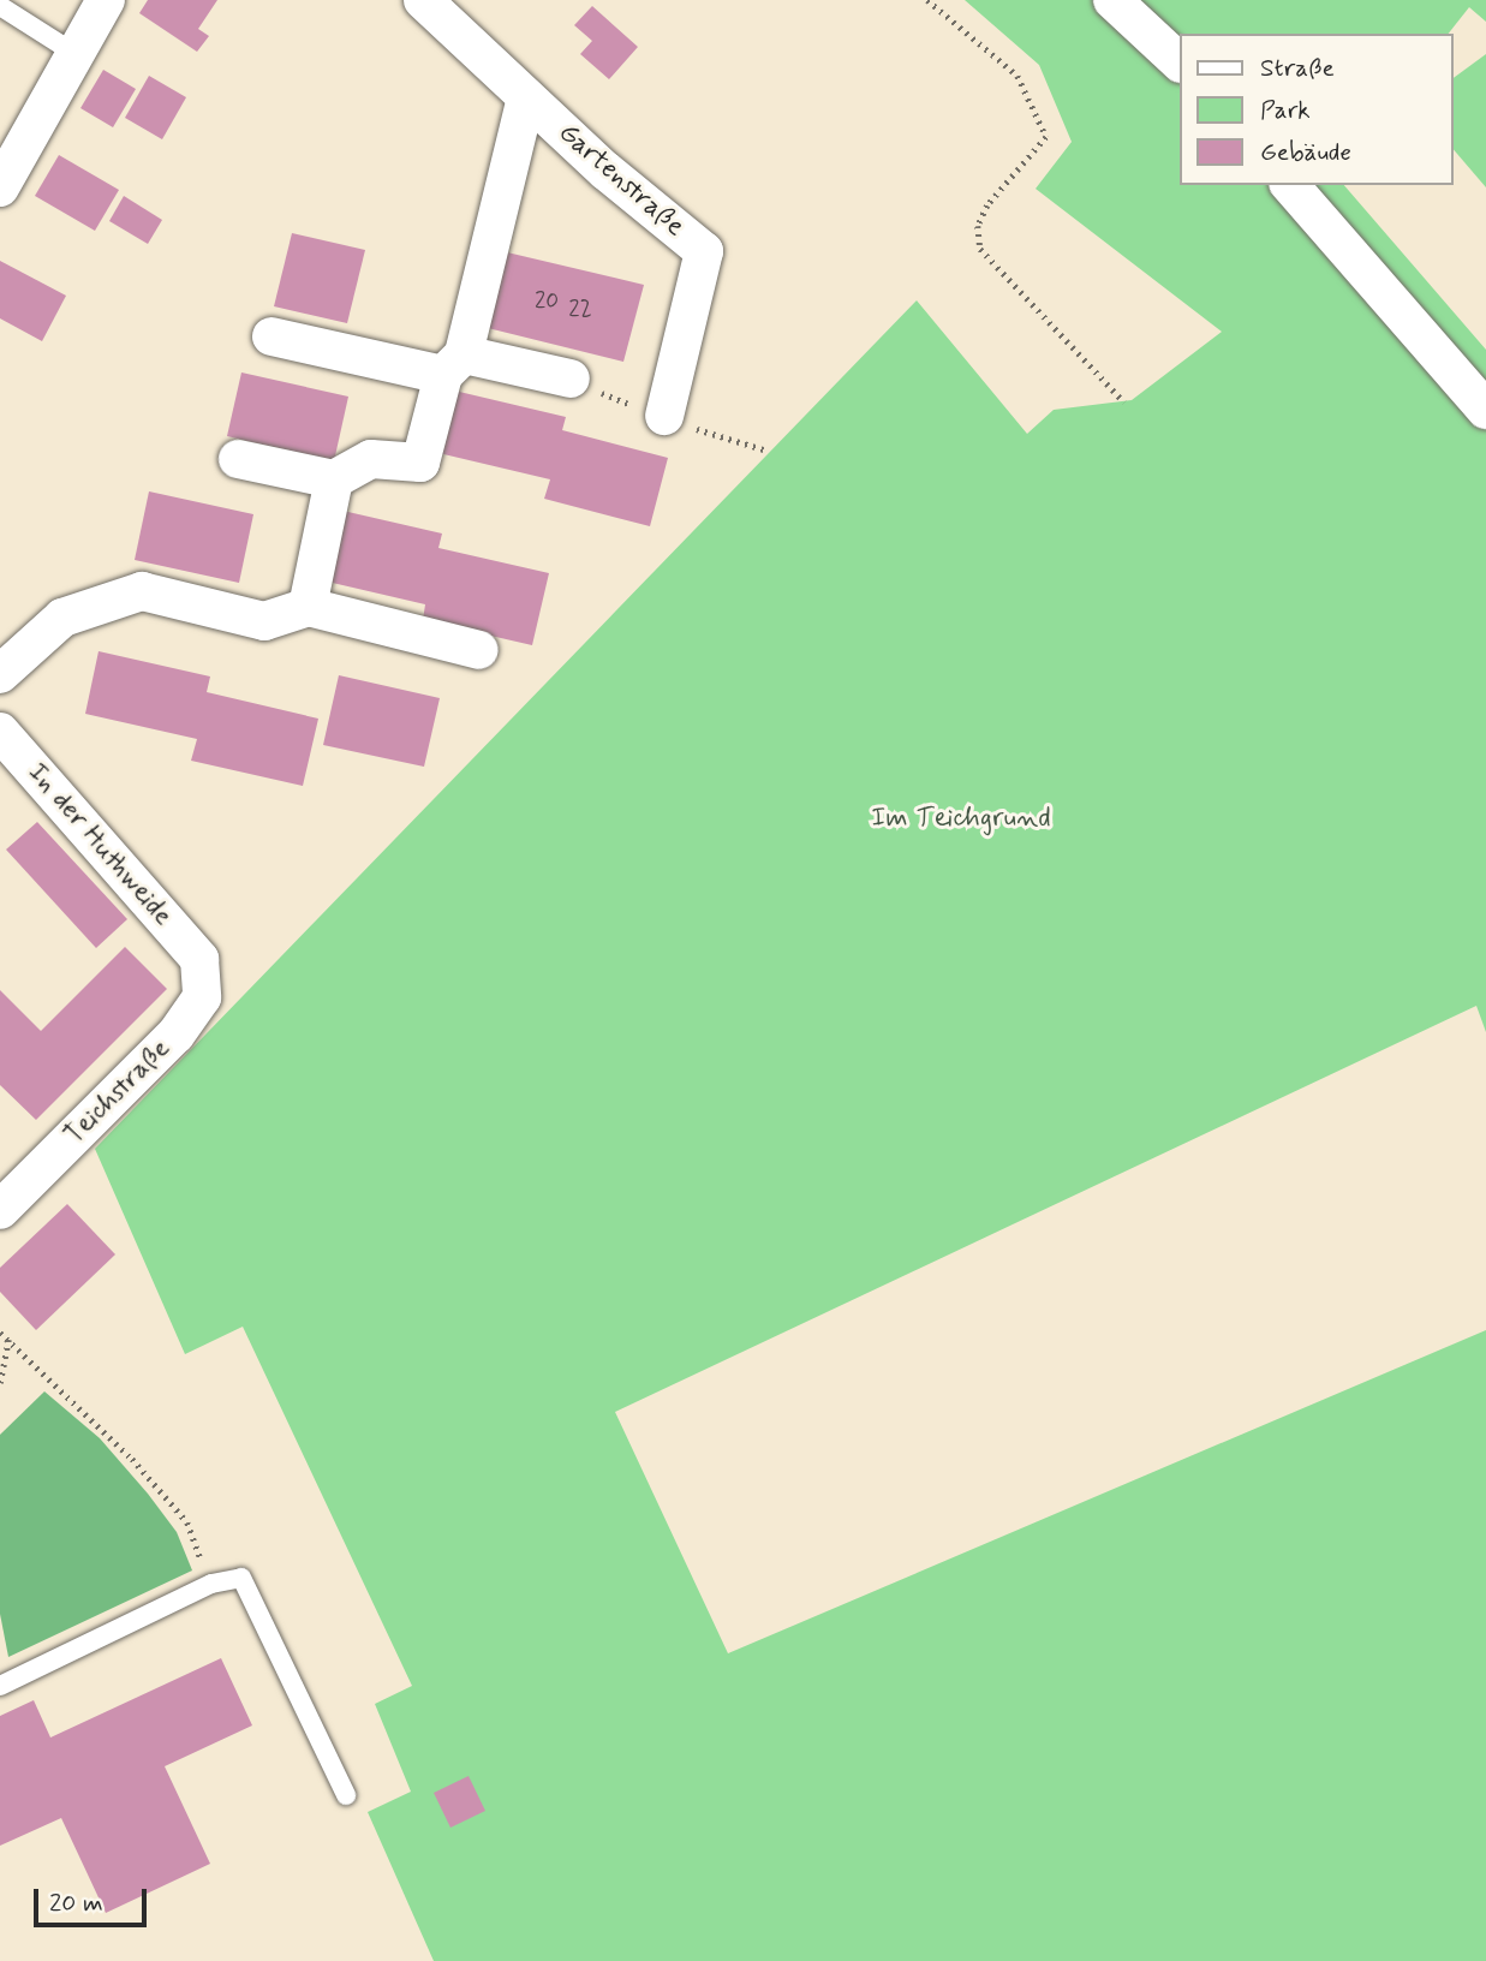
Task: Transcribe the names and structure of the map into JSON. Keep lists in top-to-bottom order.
{
  "streets": {
    "street": ["Gartenstraße", "In der Huthweide", "Teichstraße"]
  },
  "crossings": [
    ["In der Huthweide", "Teichstraße"]
  ],
  "parks": ["Im Teichgrund"],
  "house_numbers": ["20", "22"],
  "legend": ["Straße", "Park", "Gebäude"],
  "scale_bar": "20 m"
}
